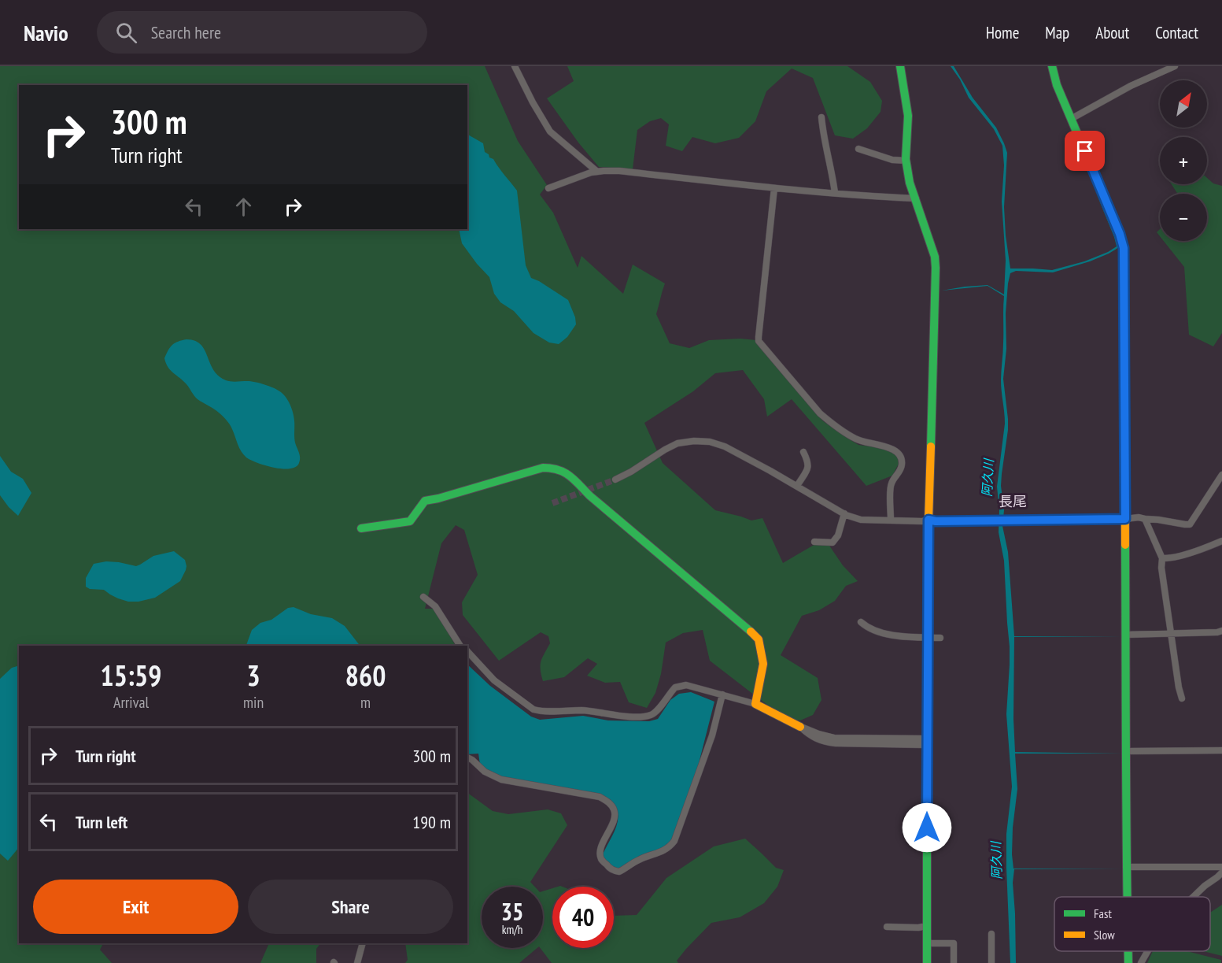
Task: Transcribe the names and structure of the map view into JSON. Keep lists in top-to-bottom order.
{
  "districts": ["長尾"],
  "water": ["阿久川"],
  "legend": ["Fast", "Slow"],
  "north": "top right",
  "page": {
    "header": "Navio",
    "search": "Search here",
    "nav": [
      "Home",
      "Map",
      "About",
      "Contact"
    ],
    "map_buttons": ["+", "−"],
    "turn": ["300 m", "Turn right"],
    "eta": [
      "15:59",
      "Arrival",
      "3",
      "min",
      "860",
      "m"
    ],
    "list": [
      {
        "name": "Turn right",
        "value": "300 m"
      },
      {
        "name": "Turn left",
        "value": "190 m"
      }
    ],
    "buttons": ["Exit", "Share"],
    "speed": "35 km/h",
    "limit": "40"
  }
}
